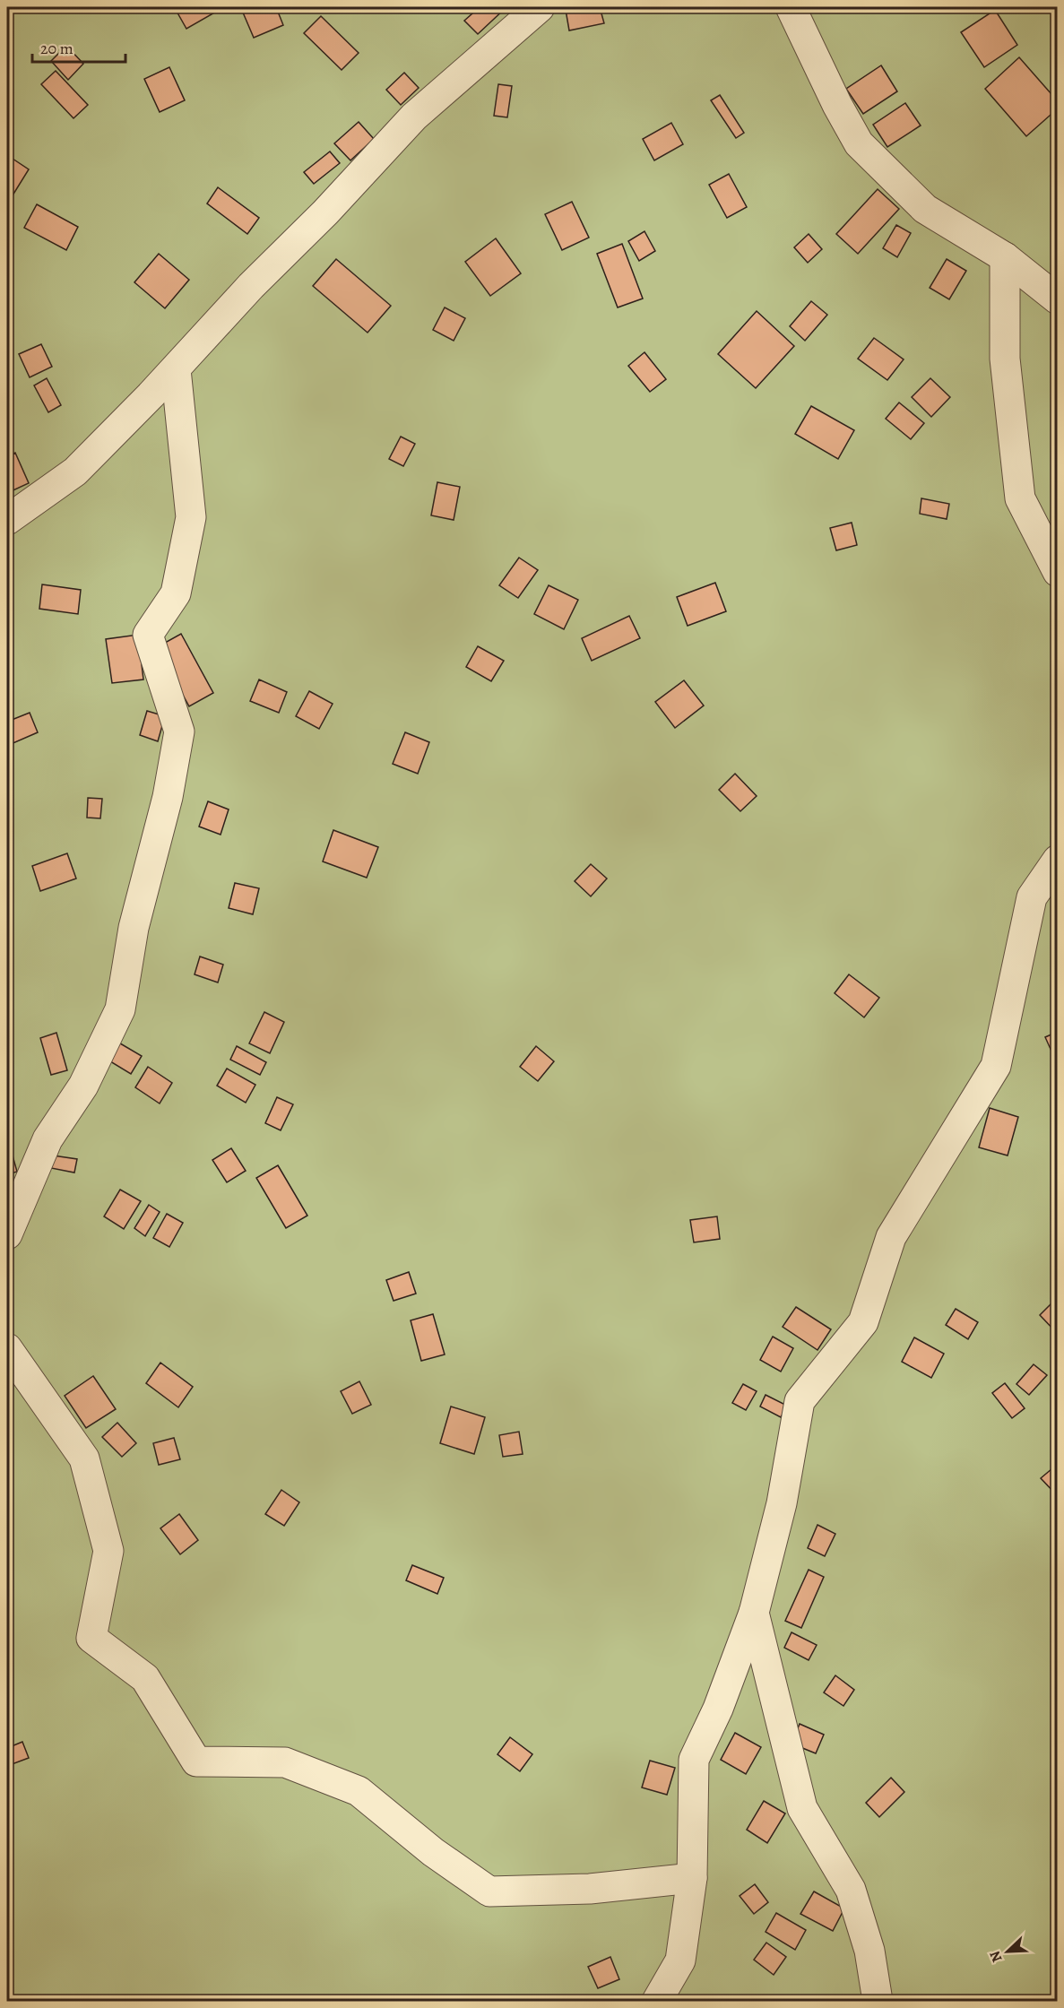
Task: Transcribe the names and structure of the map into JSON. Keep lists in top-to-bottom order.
{
  "scale_bar": "20 m",
  "north": "bottom left"
}
